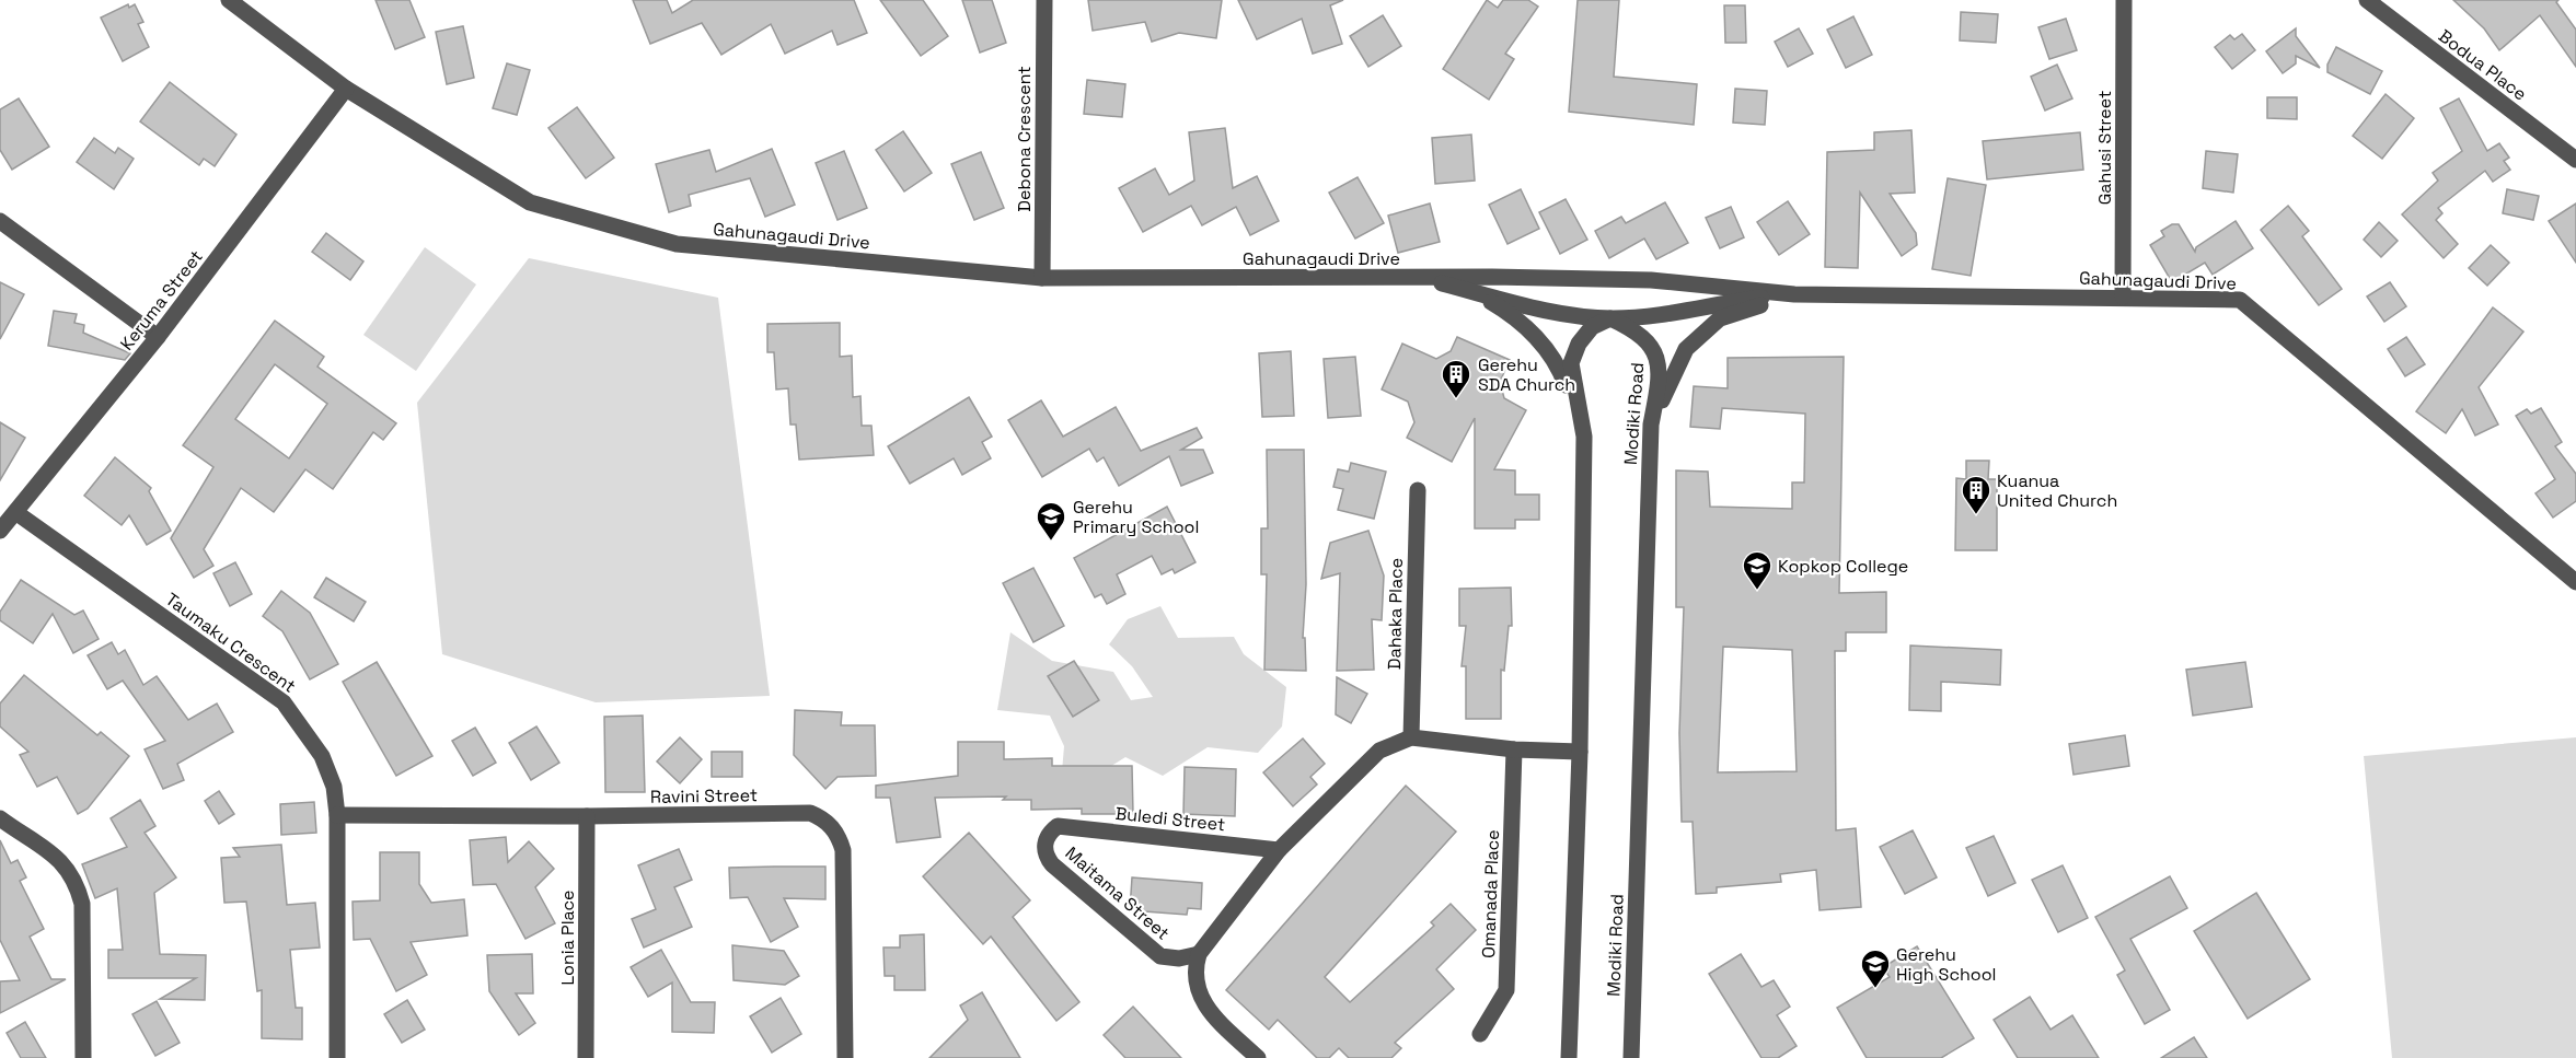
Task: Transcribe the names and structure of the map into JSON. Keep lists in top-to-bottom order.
{
  "streets": {
    "street": [
      "Bodua Place",
      "Debona Crescent",
      "Gahusi Street",
      "Gahunagaudi Drive",
      "Keruma Street",
      "Modiki Road",
      "Dahaka Place",
      "Taumaku Crescent",
      "Ravini Street",
      "Buledi Street",
      "Maitama Street",
      "Omanada Place",
      "Lonia Place"
    ]
  },
  "crossings": [
    ["Debona Crescent", "Gahunagaudi Drive"],
    ["Gahusi Street", "Gahunagaudi Drive"],
    ["Gahunagaudi Drive", "Keruma Street"],
    ["Gahunagaudi Drive", "Modiki Road"],
    ["Keruma Street", "Taumaku Crescent"],
    ["Taumaku Crescent", "Ravini Street"],
    ["Ravini Street", "Lonia Place"],
    ["Buledi Street", "Maitama Street"]
  ],
  "places": {
    "building": ["Gerehu SDA Church", "Kuanua United Church"],
    "school or university": ["Gerehu Primary School", "Kopkop College", "Gerehu High School"]
  }
}
